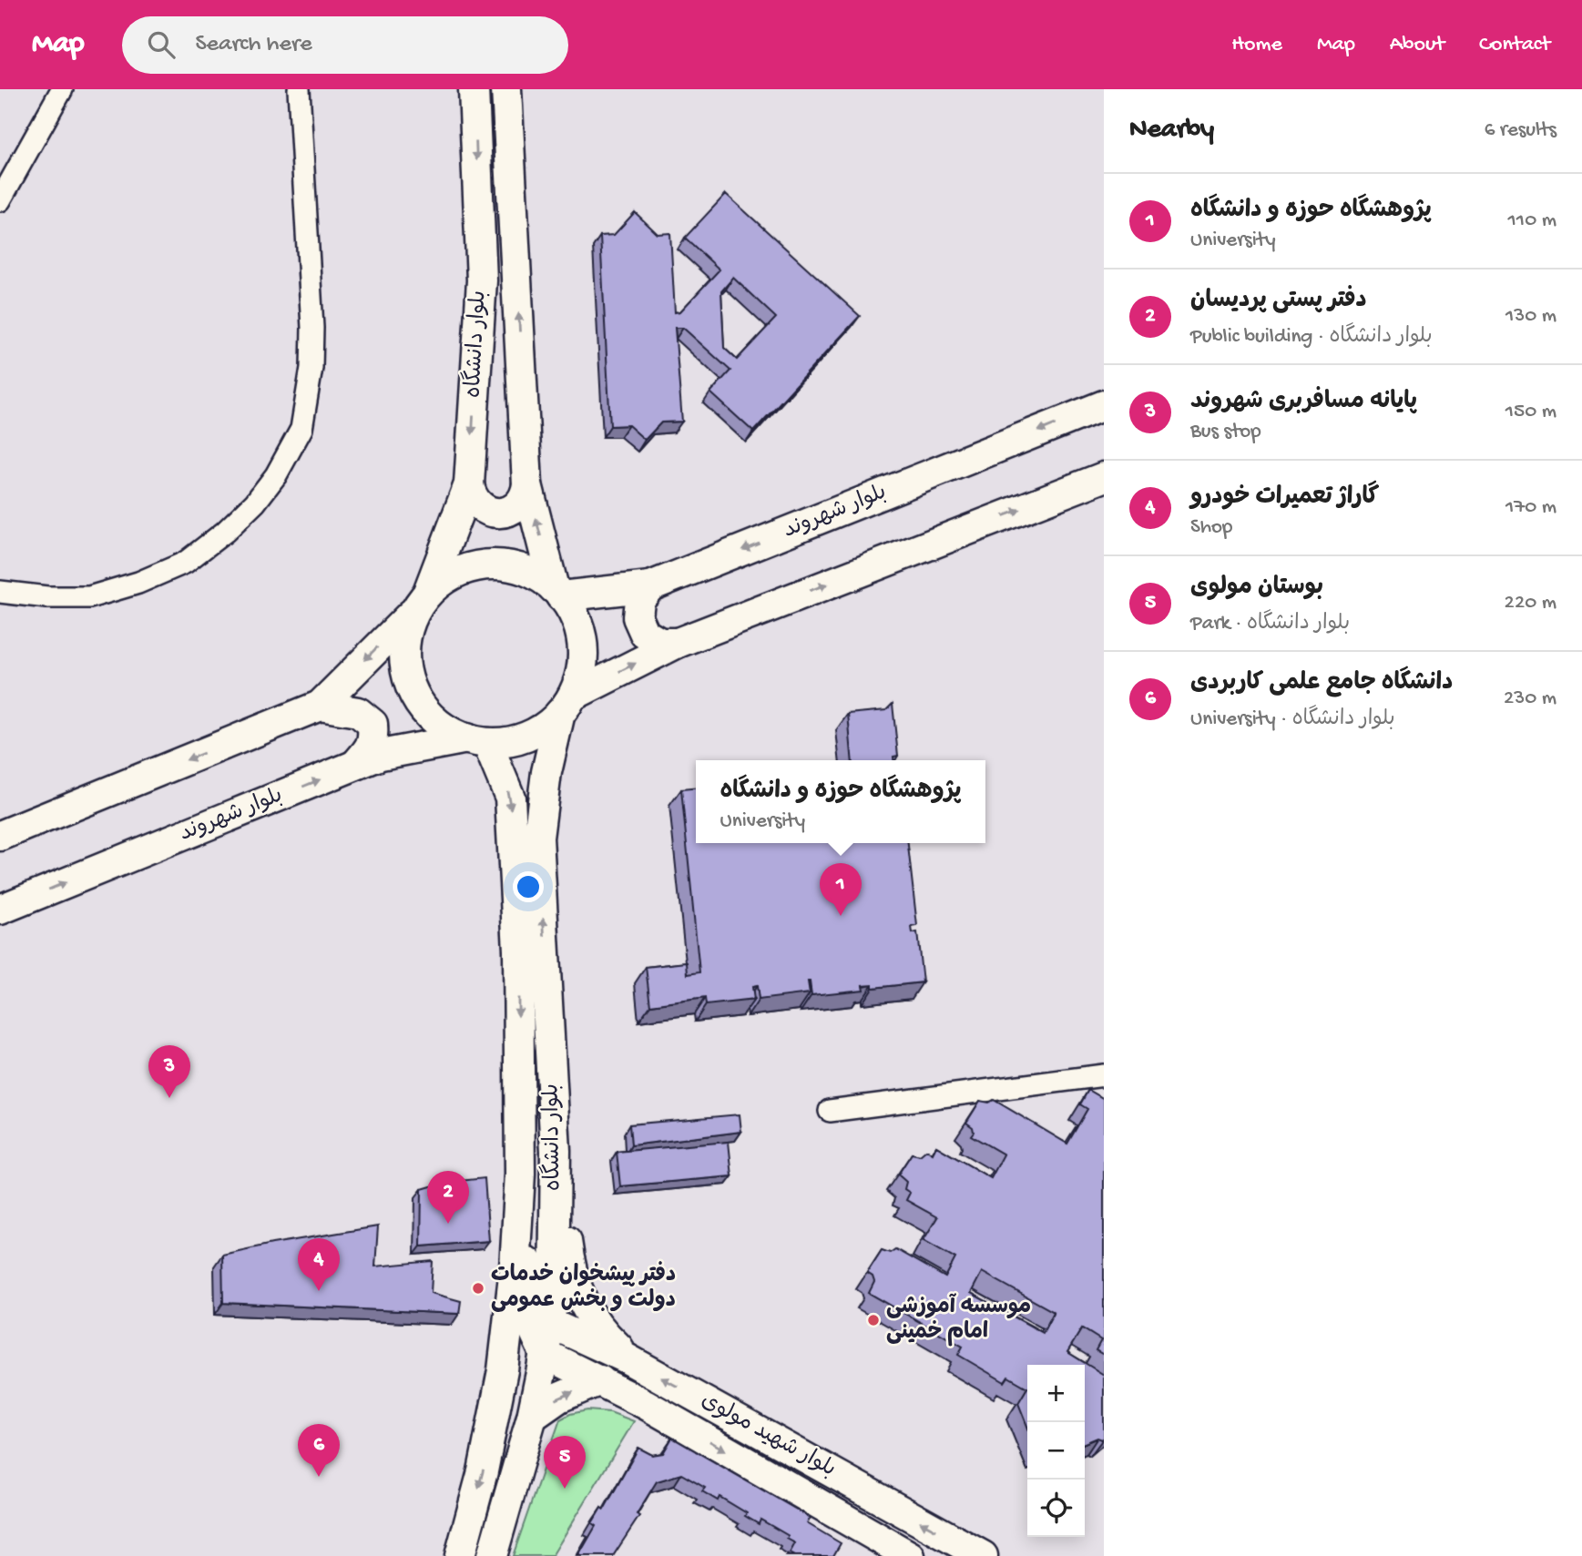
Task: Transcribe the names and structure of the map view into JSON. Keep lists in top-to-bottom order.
{
  "streets": {
    "main road": ["بلوار دانشگاه", "بلوار شهروند", "بلوار شهید مولوی"]
  },
  "crossings": [
    ["بلوار دانشگاه", "بلوار شهروند"],
    ["بلوار دانشگاه", "بلوار شهید مولوی"]
  ],
  "places": ["دفتر پیشخوان خدمات دولت و بخش عمومی", "موسسه آموزشی امام خمینی"],
  "page": {
    "header": "Map",
    "search": "Search here",
    "nav": [
      "Home",
      "Map",
      "About",
      "Contact"
    ],
    "heading": ["Nearby", "6 results"],
    "list": [
      {
        "mark": "1",
        "name": "پژوهشگاه حوزه و دانشگاه",
        "note": "University",
        "value": "110 m"
      },
      {
        "mark": "2",
        "name": "دفتر پستی پردیسان",
        "note": "Public building · بلوار دانشگاه",
        "value": "130 m"
      },
      {
        "mark": "3",
        "name": "پایانه مسافربری شهروند",
        "note": "Bus stop",
        "value": "150 m"
      },
      {
        "mark": "4",
        "name": "گاراژ تعمیرات خودرو",
        "note": "Shop",
        "value": "170 m"
      },
      {
        "mark": "5",
        "name": "بوستان مولوی",
        "note": "Park · بلوار دانشگاه",
        "value": "220 m"
      },
      {
        "mark": "6",
        "name": "دانشگاه جامع علمی کاربردی",
        "note": "University · بلوار دانشگاه",
        "value": "230 m"
      }
    ],
    "popup": ["پژوهشگاه حوزه و دانشگاه", "University"],
    "pins": [
      "1",
      "3",
      "2",
      "4",
      "6",
      "5"
    ],
    "map_buttons": ["+", "−"]
  }
}
